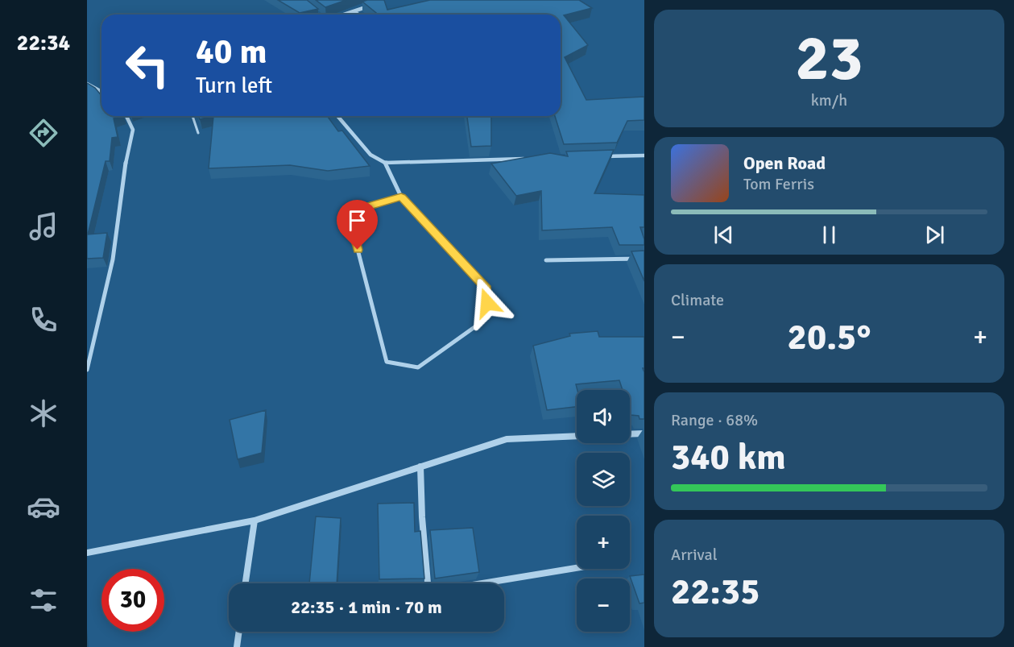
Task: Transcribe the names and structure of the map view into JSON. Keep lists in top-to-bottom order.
{
  "page": {
    "tabs": "22:34",
    "tile": [
      ["23", "km/h"],
      "Climate",
      ["Range · 68%", "340 km"],
      ["Arrival", "22:35"]
    ],
    "turn": ["40 m", "Turn left"],
    "song": ["Open Road", "Tom Ferris"],
    "heat": ["−", "20.5°", "+"],
    "map_buttons": ["+", "−"],
    "limit": "30",
    "trip": "22:35 · 1 min · 70 m"
  }
}
